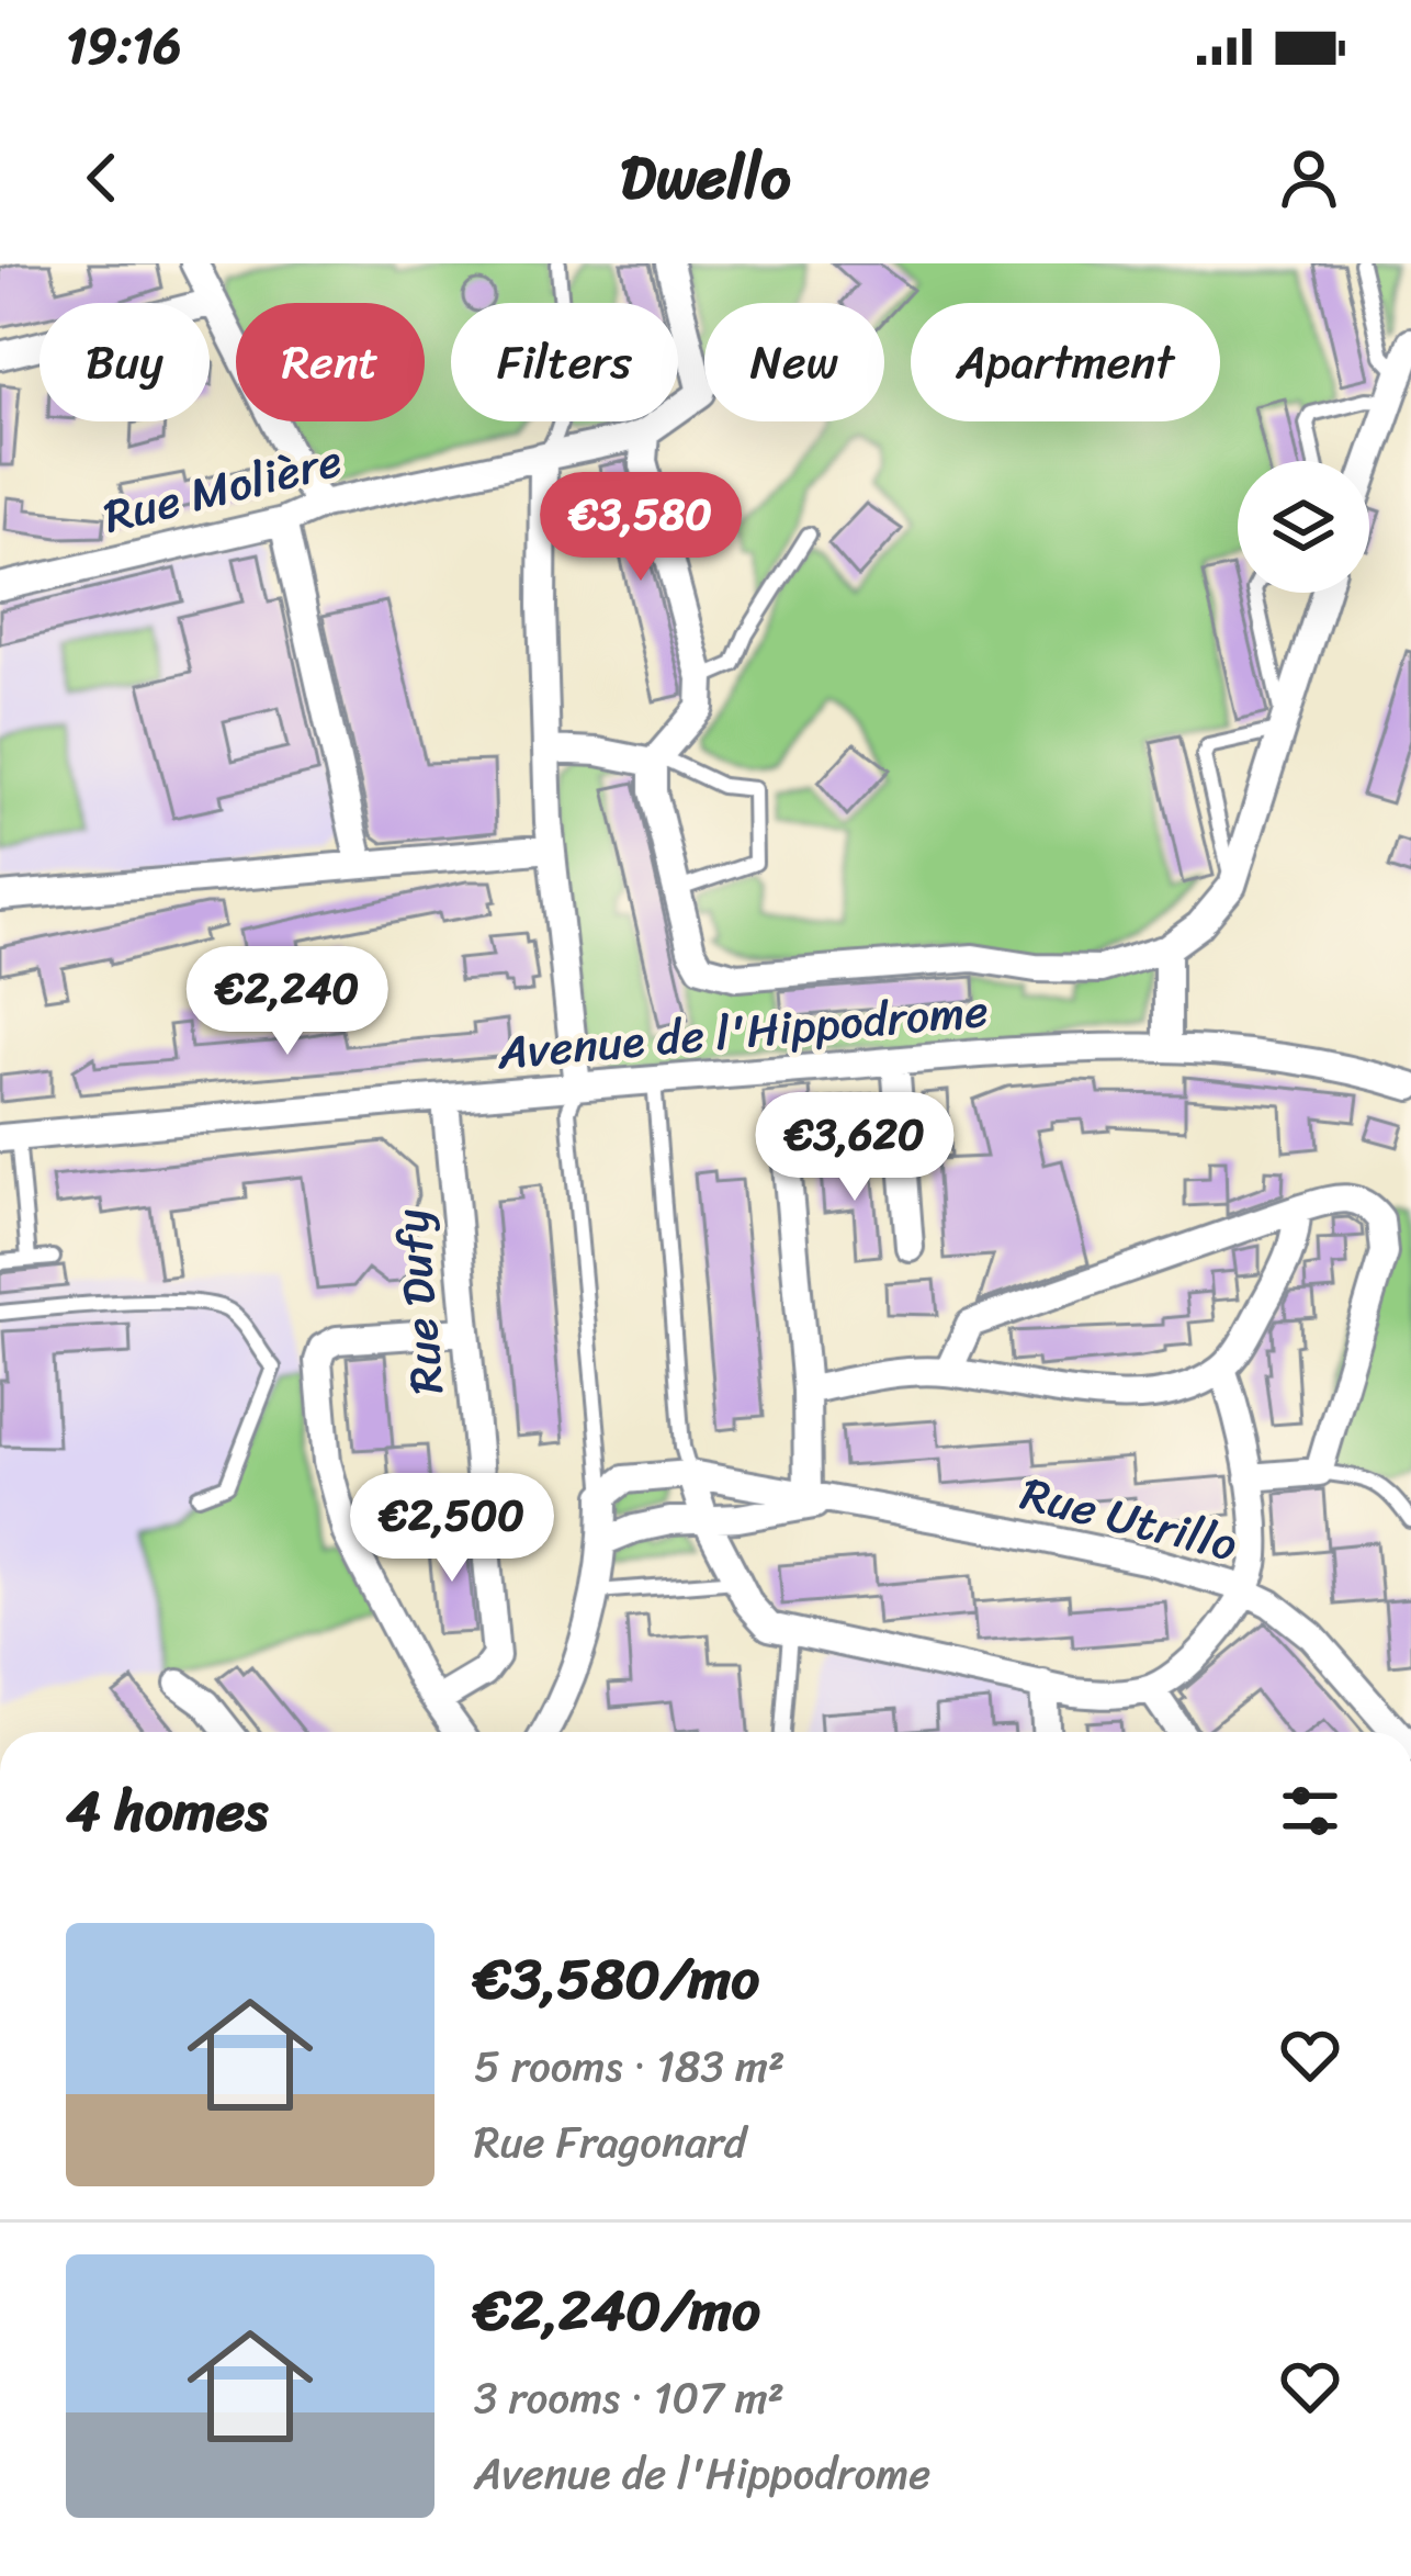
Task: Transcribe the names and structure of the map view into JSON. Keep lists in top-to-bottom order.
{
  "streets": {
    "street": [
      "Rue Molière",
      "Avenue de l'Hippodrome",
      "Rue Dufy",
      "Rue Utrillo"
    ]
  },
  "crossings": [
    ["Avenue de l'Hippodrome", "Rue Dufy"]
  ],
  "page": {
    "status": "19:16",
    "header": "Dwello",
    "chip": [
      "Buy",
      "Rent",
      "Filters",
      "New",
      "Apartment"
    ],
    "price": [
      "€3,580",
      "€2,240",
      "€3,620",
      "€2,500"
    ],
    "heading": "4 homes",
    "list": [
      {
        "name": "€3,580/mo",
        "note": "5 rooms · 183 m² · Rue Fragonard"
      },
      {
        "name": "€2,240/mo",
        "note": "3 rooms · 107 m² · Avenue de l'Hippodrome"
      }
    ]
  }
}
